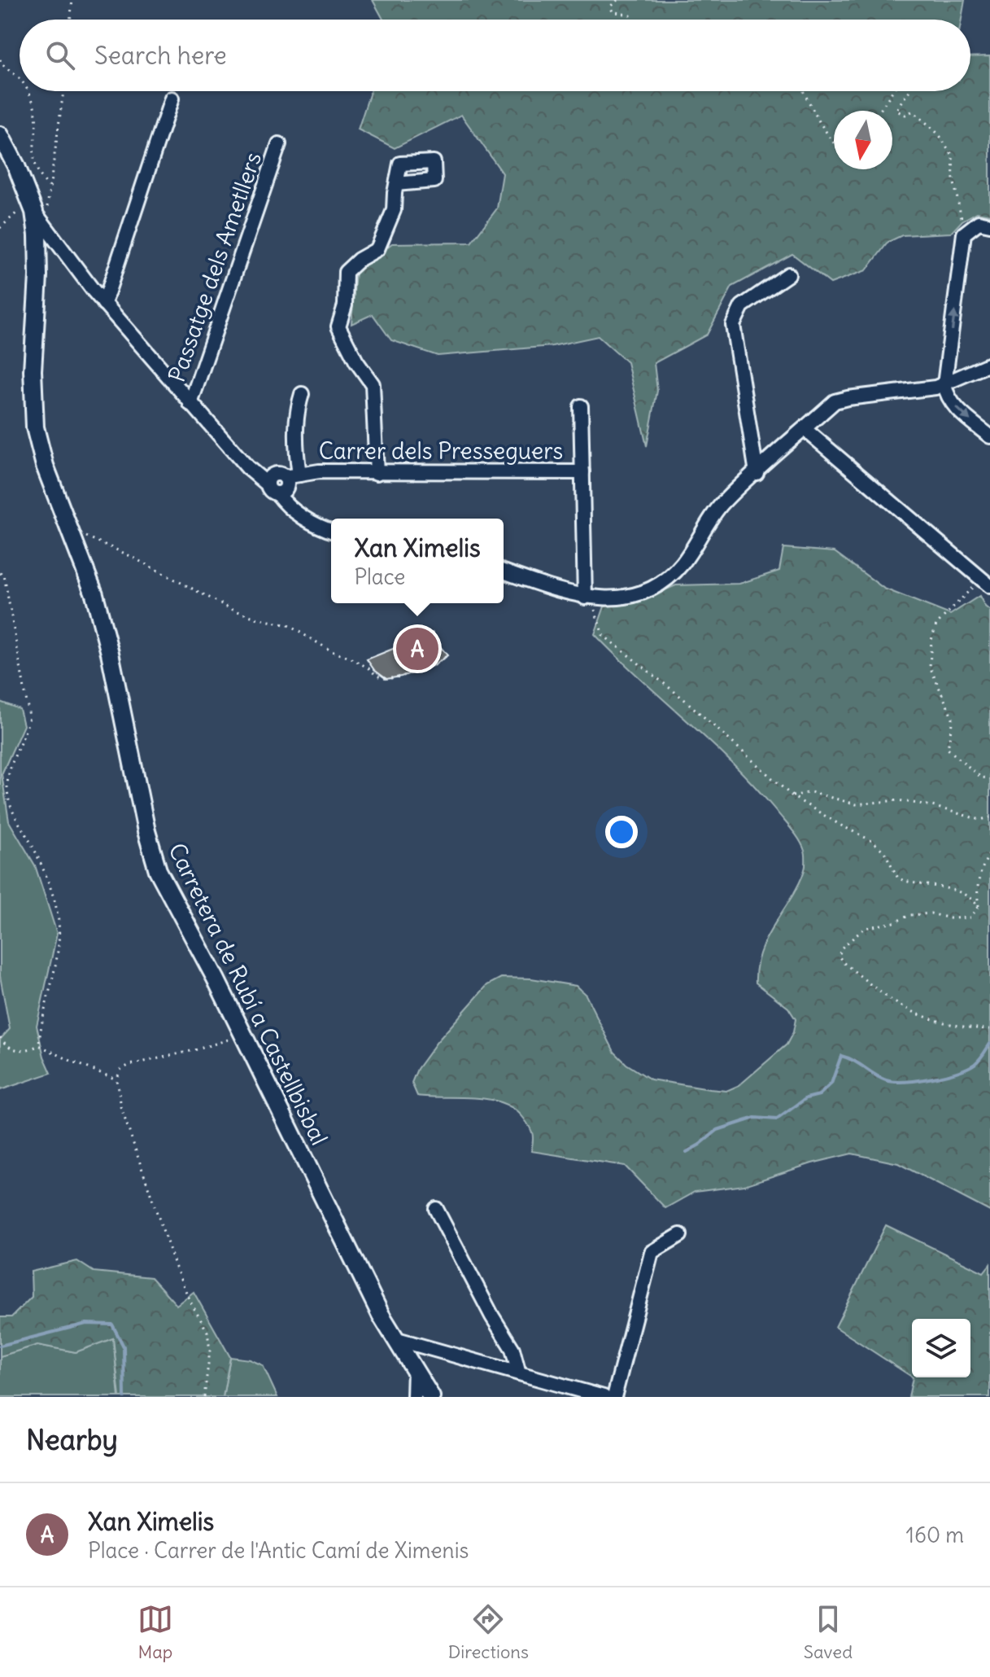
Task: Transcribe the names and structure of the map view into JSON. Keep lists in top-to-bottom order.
{
  "streets": {
    "street": ["Passatge dels Ametllers", "Carrer dels Presseguers", "Carretera de Rubí a Castellbisbal"]
  },
  "north": "bottom",
  "page": {
    "search": "Search here",
    "popup": ["Xan Ximelis", "Place"],
    "pins": "A",
    "heading": "Nearby",
    "list": [
      {
        "mark": "A",
        "name": "Xan Ximelis",
        "note": "Place · Carrer de l'Antic Camí de Ximenis",
        "value": "160 m"
      }
    ],
    "nav": ["Map", "Directions", "Saved"]
  }
}
